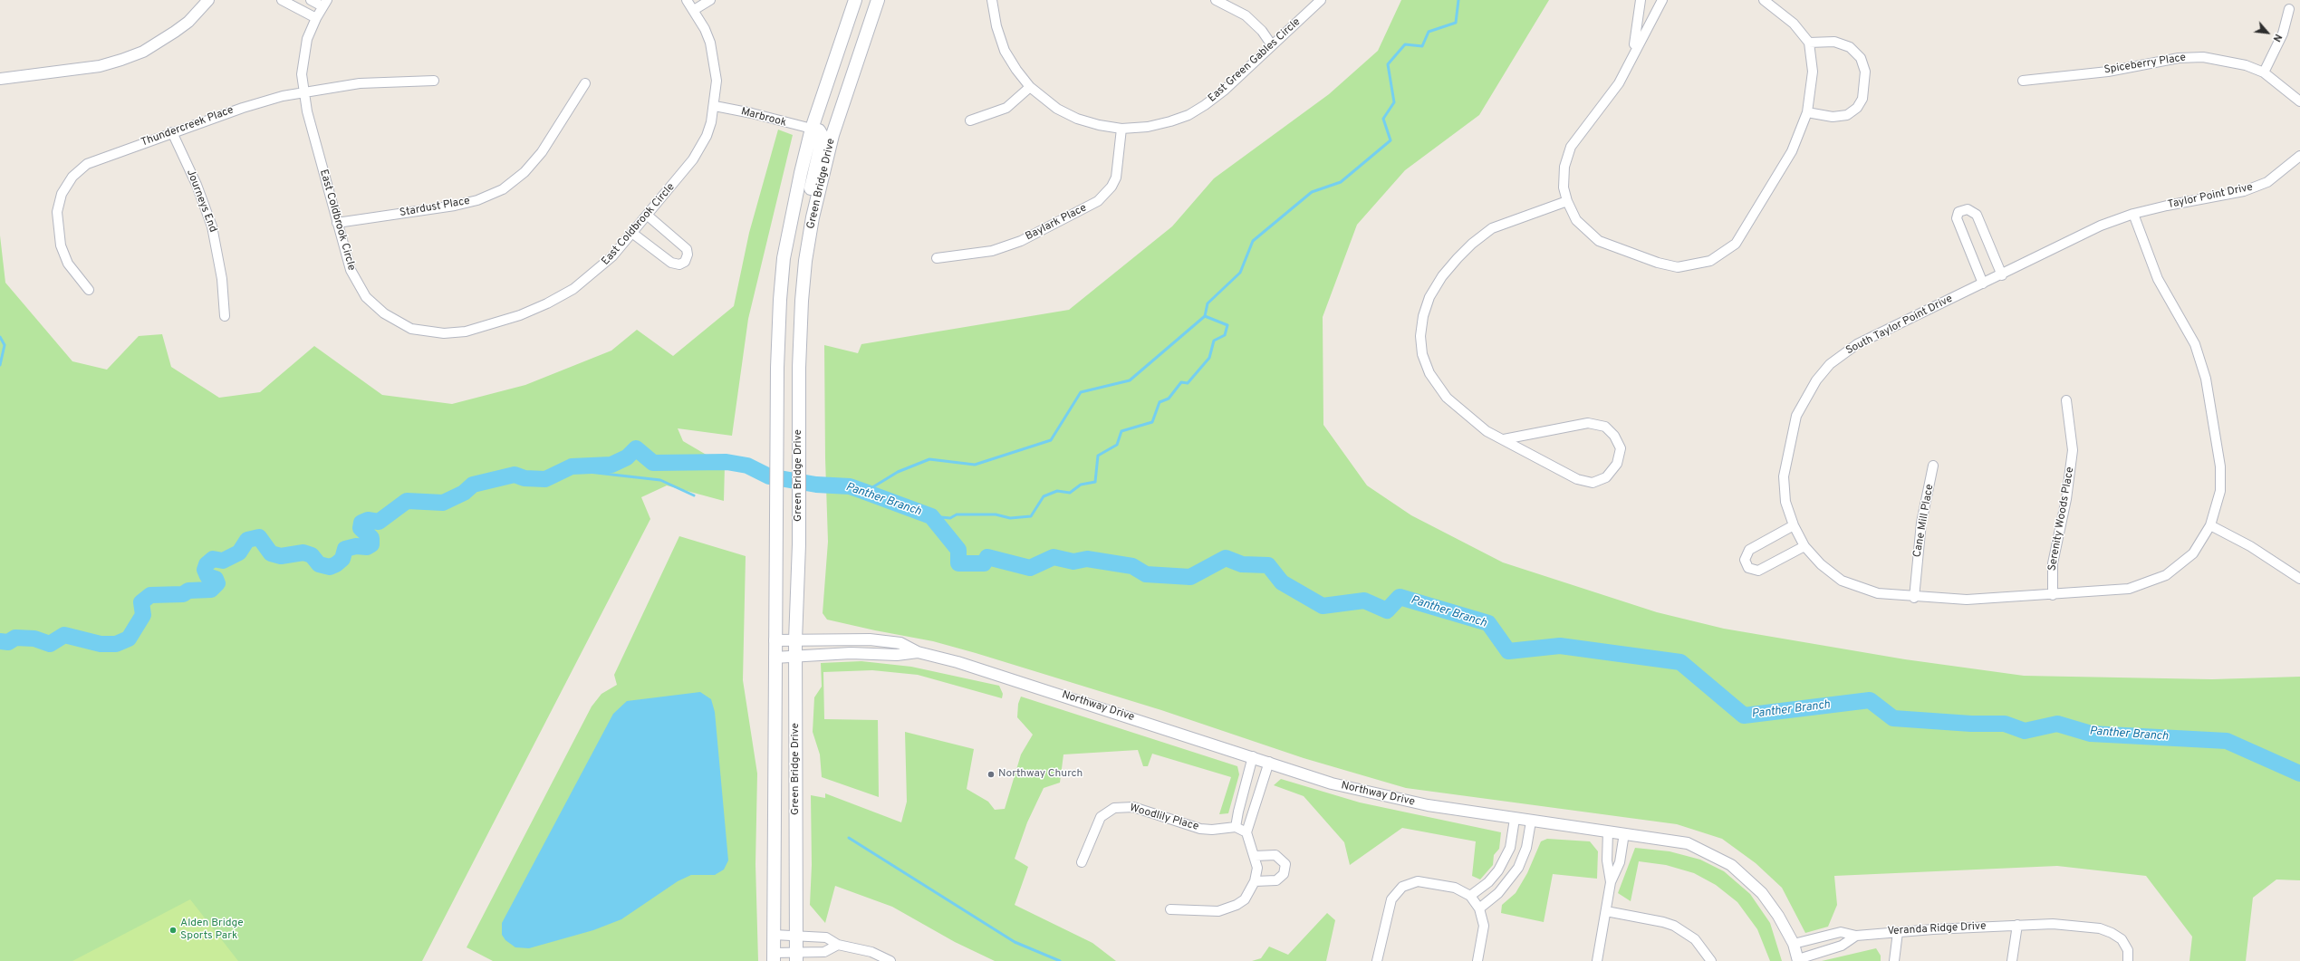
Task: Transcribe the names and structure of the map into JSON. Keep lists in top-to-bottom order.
{
  "streets": {
    "main road": ["Green Bridge Drive"],
    "street": [
      "East Green Gables Circle",
      "Spiceberry Place",
      "Marbrook",
      "Thundercreek Place",
      "Taylor Point Drive",
      "Journeys End",
      "Stardust Place",
      "East Coldbrook Circle",
      "Baylark Place",
      "South Taylor Point Drive",
      "Serenity Woods Place",
      "Cane Mill Place",
      "Northway Drive",
      "Woodlily Place",
      "Veranda Ridge Drive"
    ]
  },
  "crossings": [
    ["East Green Gables Circle", "Baylark Place"],
    ["Marbrook", "Green Bridge Drive"],
    ["Marbrook", "East Coldbrook Circle"],
    ["Thundercreek Place", "Journeys End"],
    ["Thundercreek Place", "East Coldbrook Circle"],
    ["Green Bridge Drive", "Northway Drive"],
    ["Taylor Point Drive", "South Taylor Point Drive"],
    ["Stardust Place", "East Coldbrook Circle"],
    ["South Taylor Point Drive", "Serenity Woods Place"],
    ["South Taylor Point Drive", "Cane Mill Place"],
    ["Northway Drive", "Veranda Ridge Drive"]
  ],
  "water": ["Panther Branch"],
  "places": ["Northway Church", "Alden Bridge Sports Park"],
  "north": "bottom right"
}
